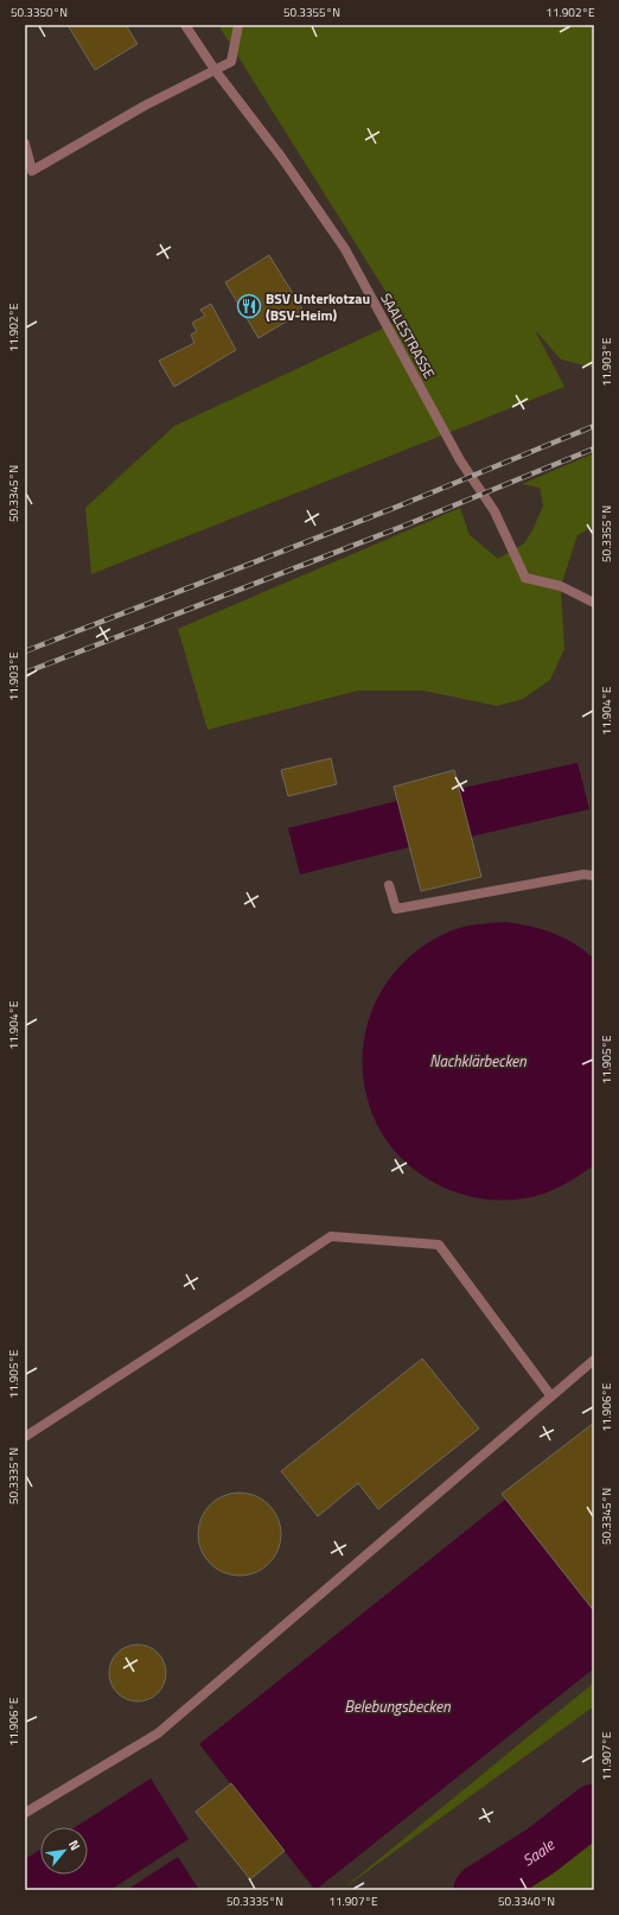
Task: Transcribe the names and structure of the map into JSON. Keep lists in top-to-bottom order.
{
  "streets": {
    "street": ["SAALESTRASSE"]
  },
  "water": ["Nachklärbecken", "Belebungsbecken", "Saale"],
  "places": {
    "restaurant": ["BSV Unterkotzau (BSV-Heim)"]
  },
  "north": "top right",
  "coordinates": [
    "50.3350°N",
    "50.3355°N",
    "11.902°E",
    "11.903°E",
    "50.3345°N",
    "11.904°E",
    "11.905°E",
    "11.906°E",
    "50.3335°N",
    "11.907°E",
    "50.3340°N"
  ]
}
